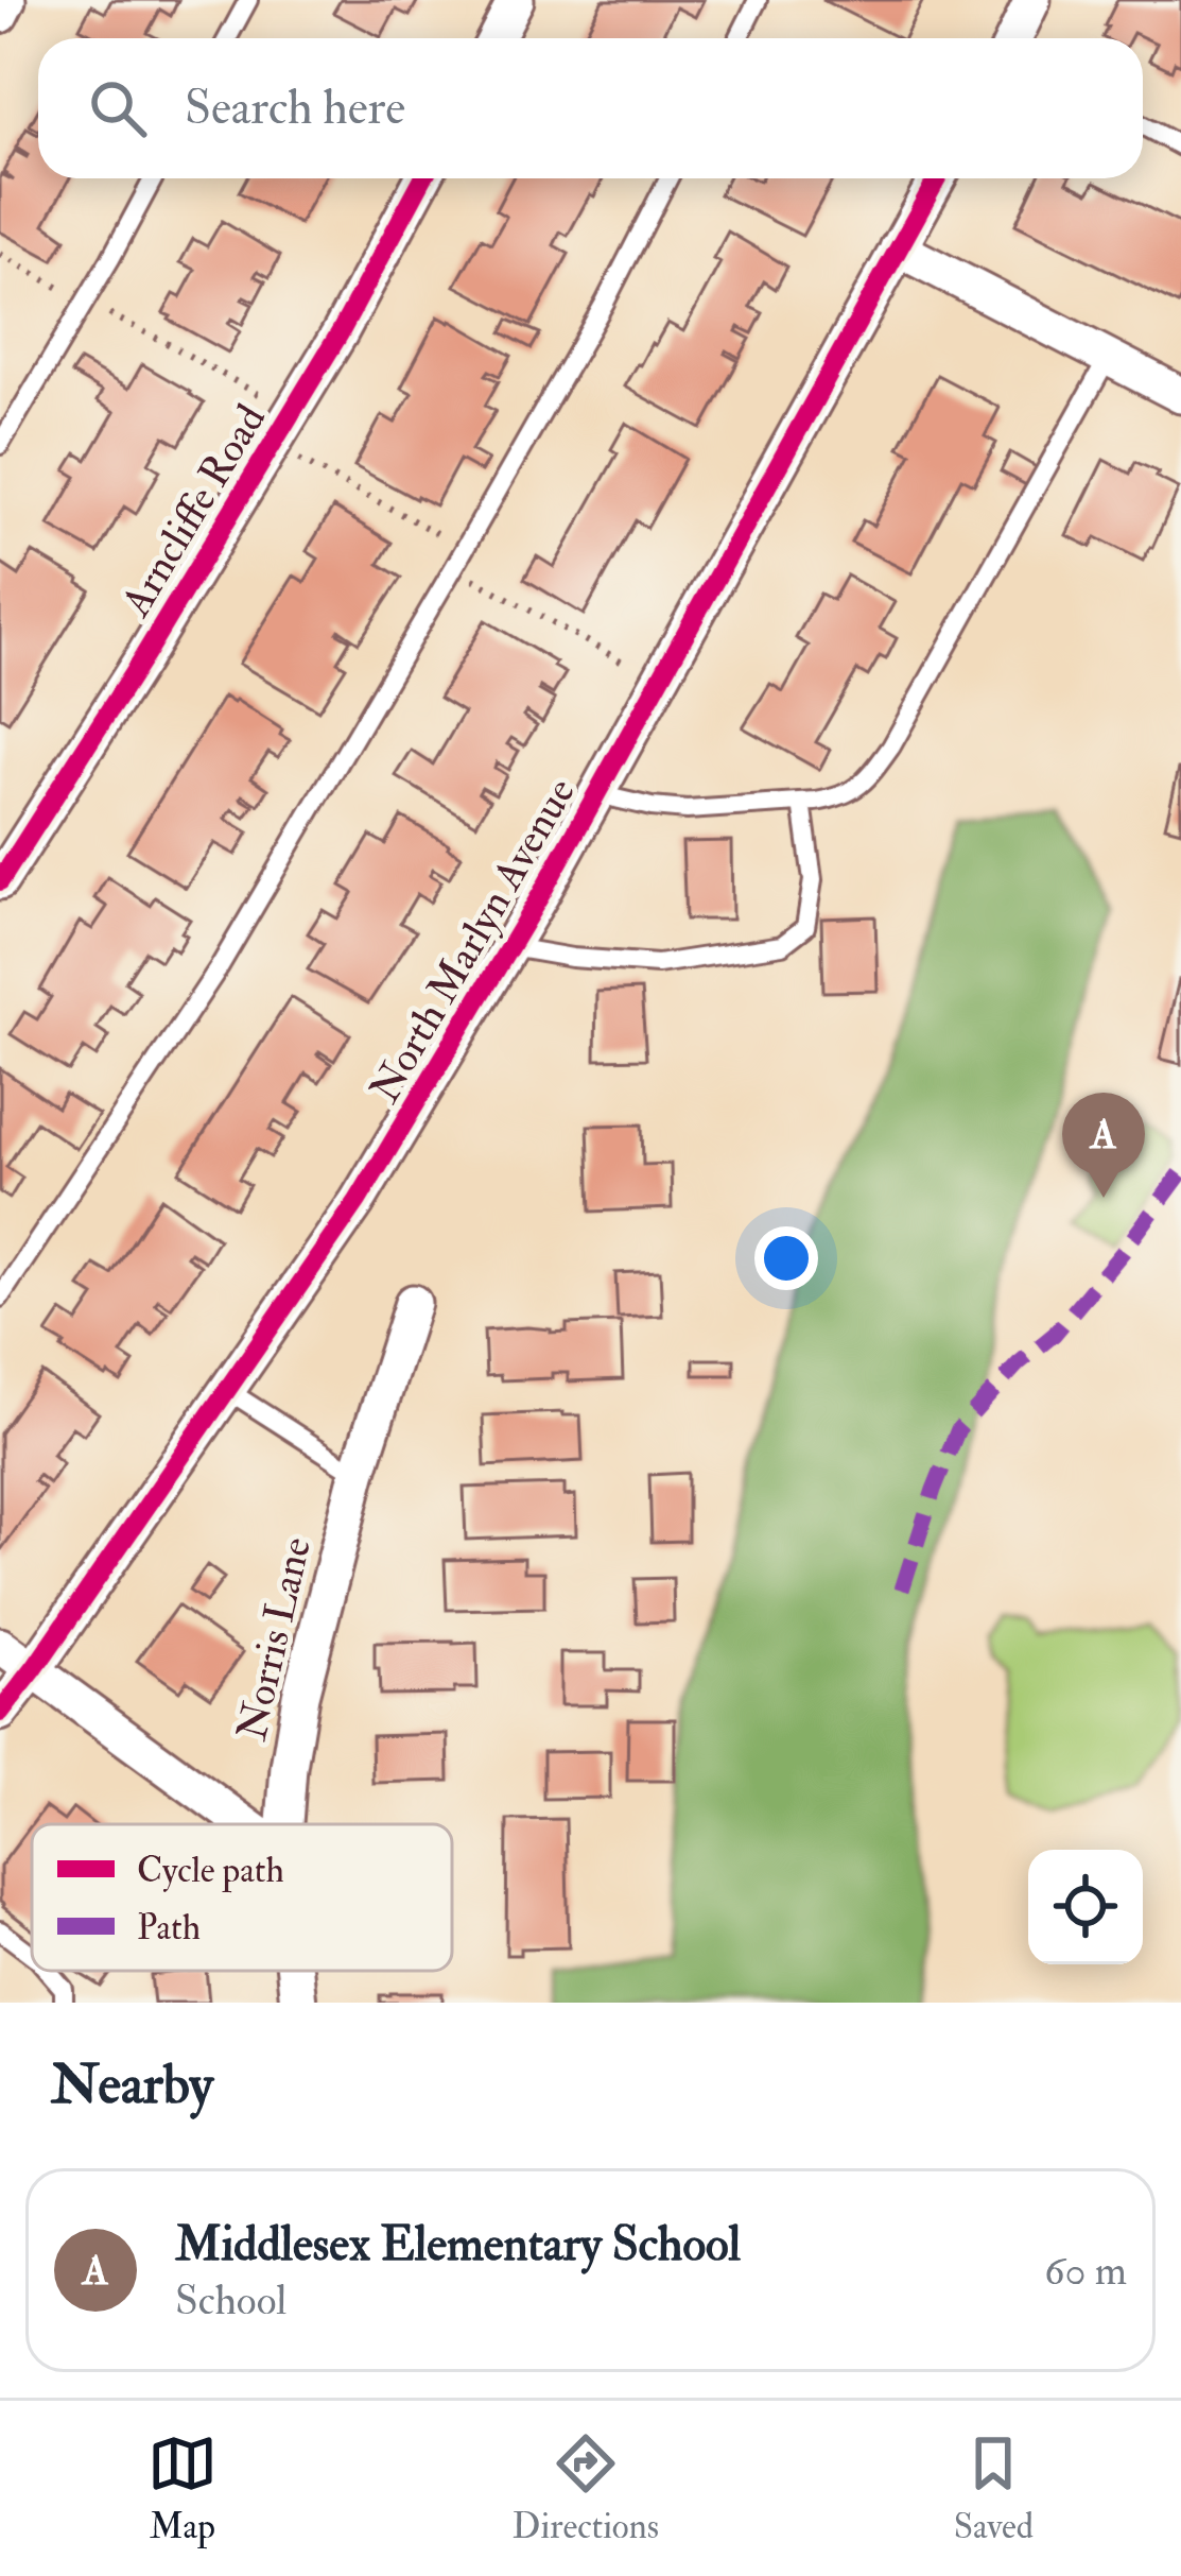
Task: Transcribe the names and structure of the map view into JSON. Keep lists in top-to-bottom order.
{
  "streets": {
    "street": ["Arncliffe Road", "North Marlyn Avenue", "Norris Lane"]
  },
  "legend": ["Cycle path", "Path"],
  "page": {
    "search": "Search here",
    "pins": "A",
    "heading": "Nearby",
    "list": [
      {
        "mark": "A",
        "name": "Middlesex Elementary School",
        "note": "School",
        "value": "60 m"
      }
    ],
    "nav": ["Map", "Directions", "Saved"]
  }
}
